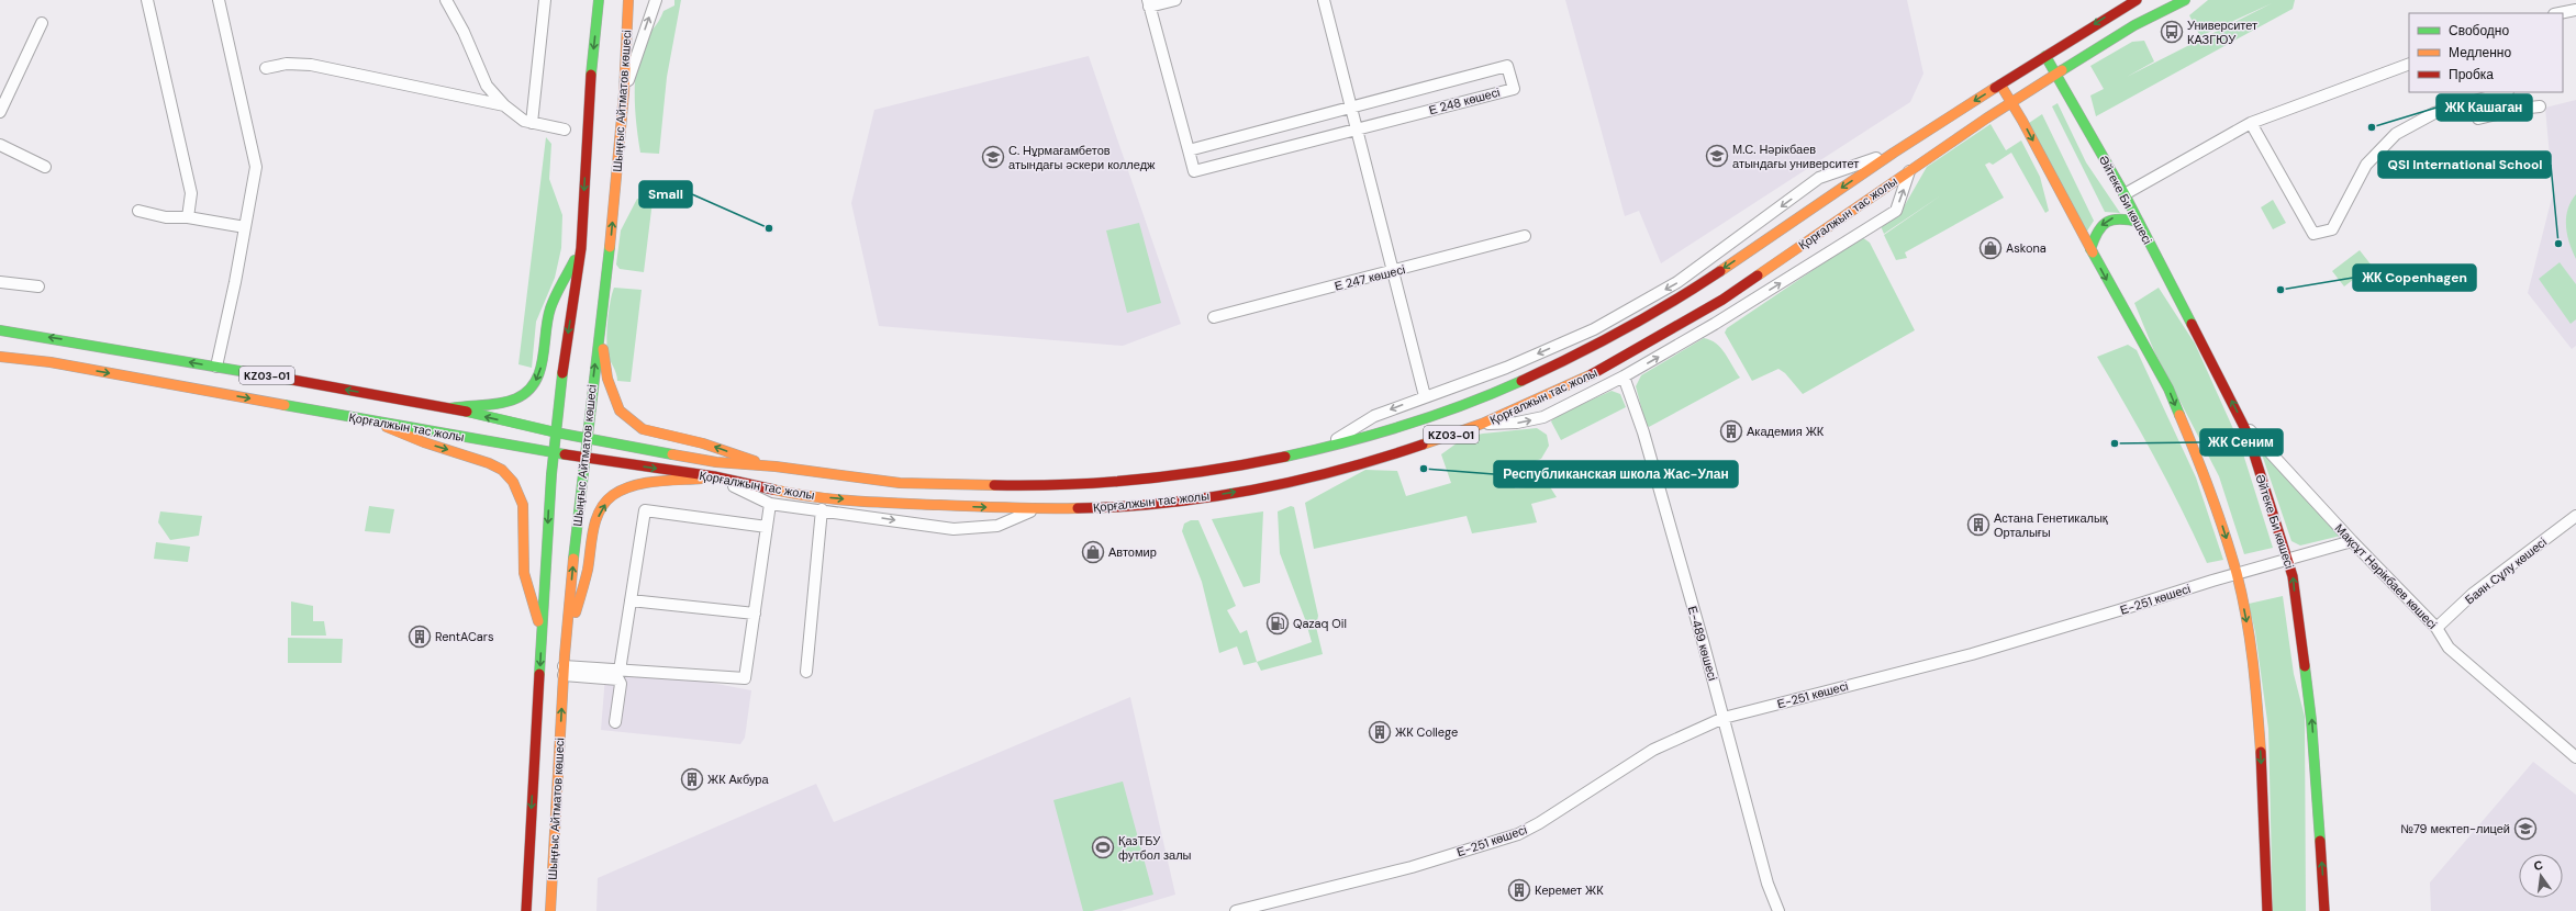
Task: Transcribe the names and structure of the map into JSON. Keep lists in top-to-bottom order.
{
  "streets": {
    "main road": [
      "Шыңғыс Айтматов көшесі",
      "Әйтеке Би көшесі",
      "Қорғалжын тас жолы",
      "KZ03-01"
    ],
    "street": [
      "Е 248 көшесі",
      "Е 247 көшесі",
      "Баян Сұлу көшесі",
      "Мақсұт Нәрікбаев көшесі",
      "Е-251 көшесі",
      "Е-489 көшесі"
    ]
  },
  "crossings": [
    ["Шыңғыс Айтматов көшесі", "Қорғалжын тас жолы"],
    ["Әйтеке Би көшесі", "Қорғалжын тас жолы"],
    ["Әйтеке Би көшесі", "Мақсұт Нәрікбаев көшесі"],
    ["Әйтеке Би көшесі", "Е-251 көшесі"],
    ["Баян Сұлу көшесі", "Мақсұт Нәрікбаев көшесі"],
    ["Мақсұт Нәрікбаев көшесі", "Е-251 көшесі"],
    ["Е-251 көшесі", "Е-489 көшесі"]
  ],
  "places": {
    "bus stop": ["Университет КАЗГЮУ"],
    "other": [
      "ЖК Кашаган",
      "Small",
      "QSI International School",
      "ЖК Copenhagen",
      "ЖК Сеним",
      "Республиканская школа Жас-Улан"
    ],
    "school or university": ["М.С. Нәрікбаев атындағы университет", "С. Нұрмағамбетов атындағы әскери колледж", "№79 мектеп-лицей"],
    "shop": ["Askona", "Автомир"],
    "building": [
      "Академия ЖК",
      "Астана Генетикалық Орталығы",
      "RentACars",
      "ЖК College",
      "ЖК Акбура",
      "Керемет ЖК"
    ],
    "fuel station": ["Qazaq Oil"],
    "sports": ["ҚазТБУ футбол залы"]
  },
  "legend": ["Свободно", "Медленно", "Пробка"],
  "north": "top"
}
